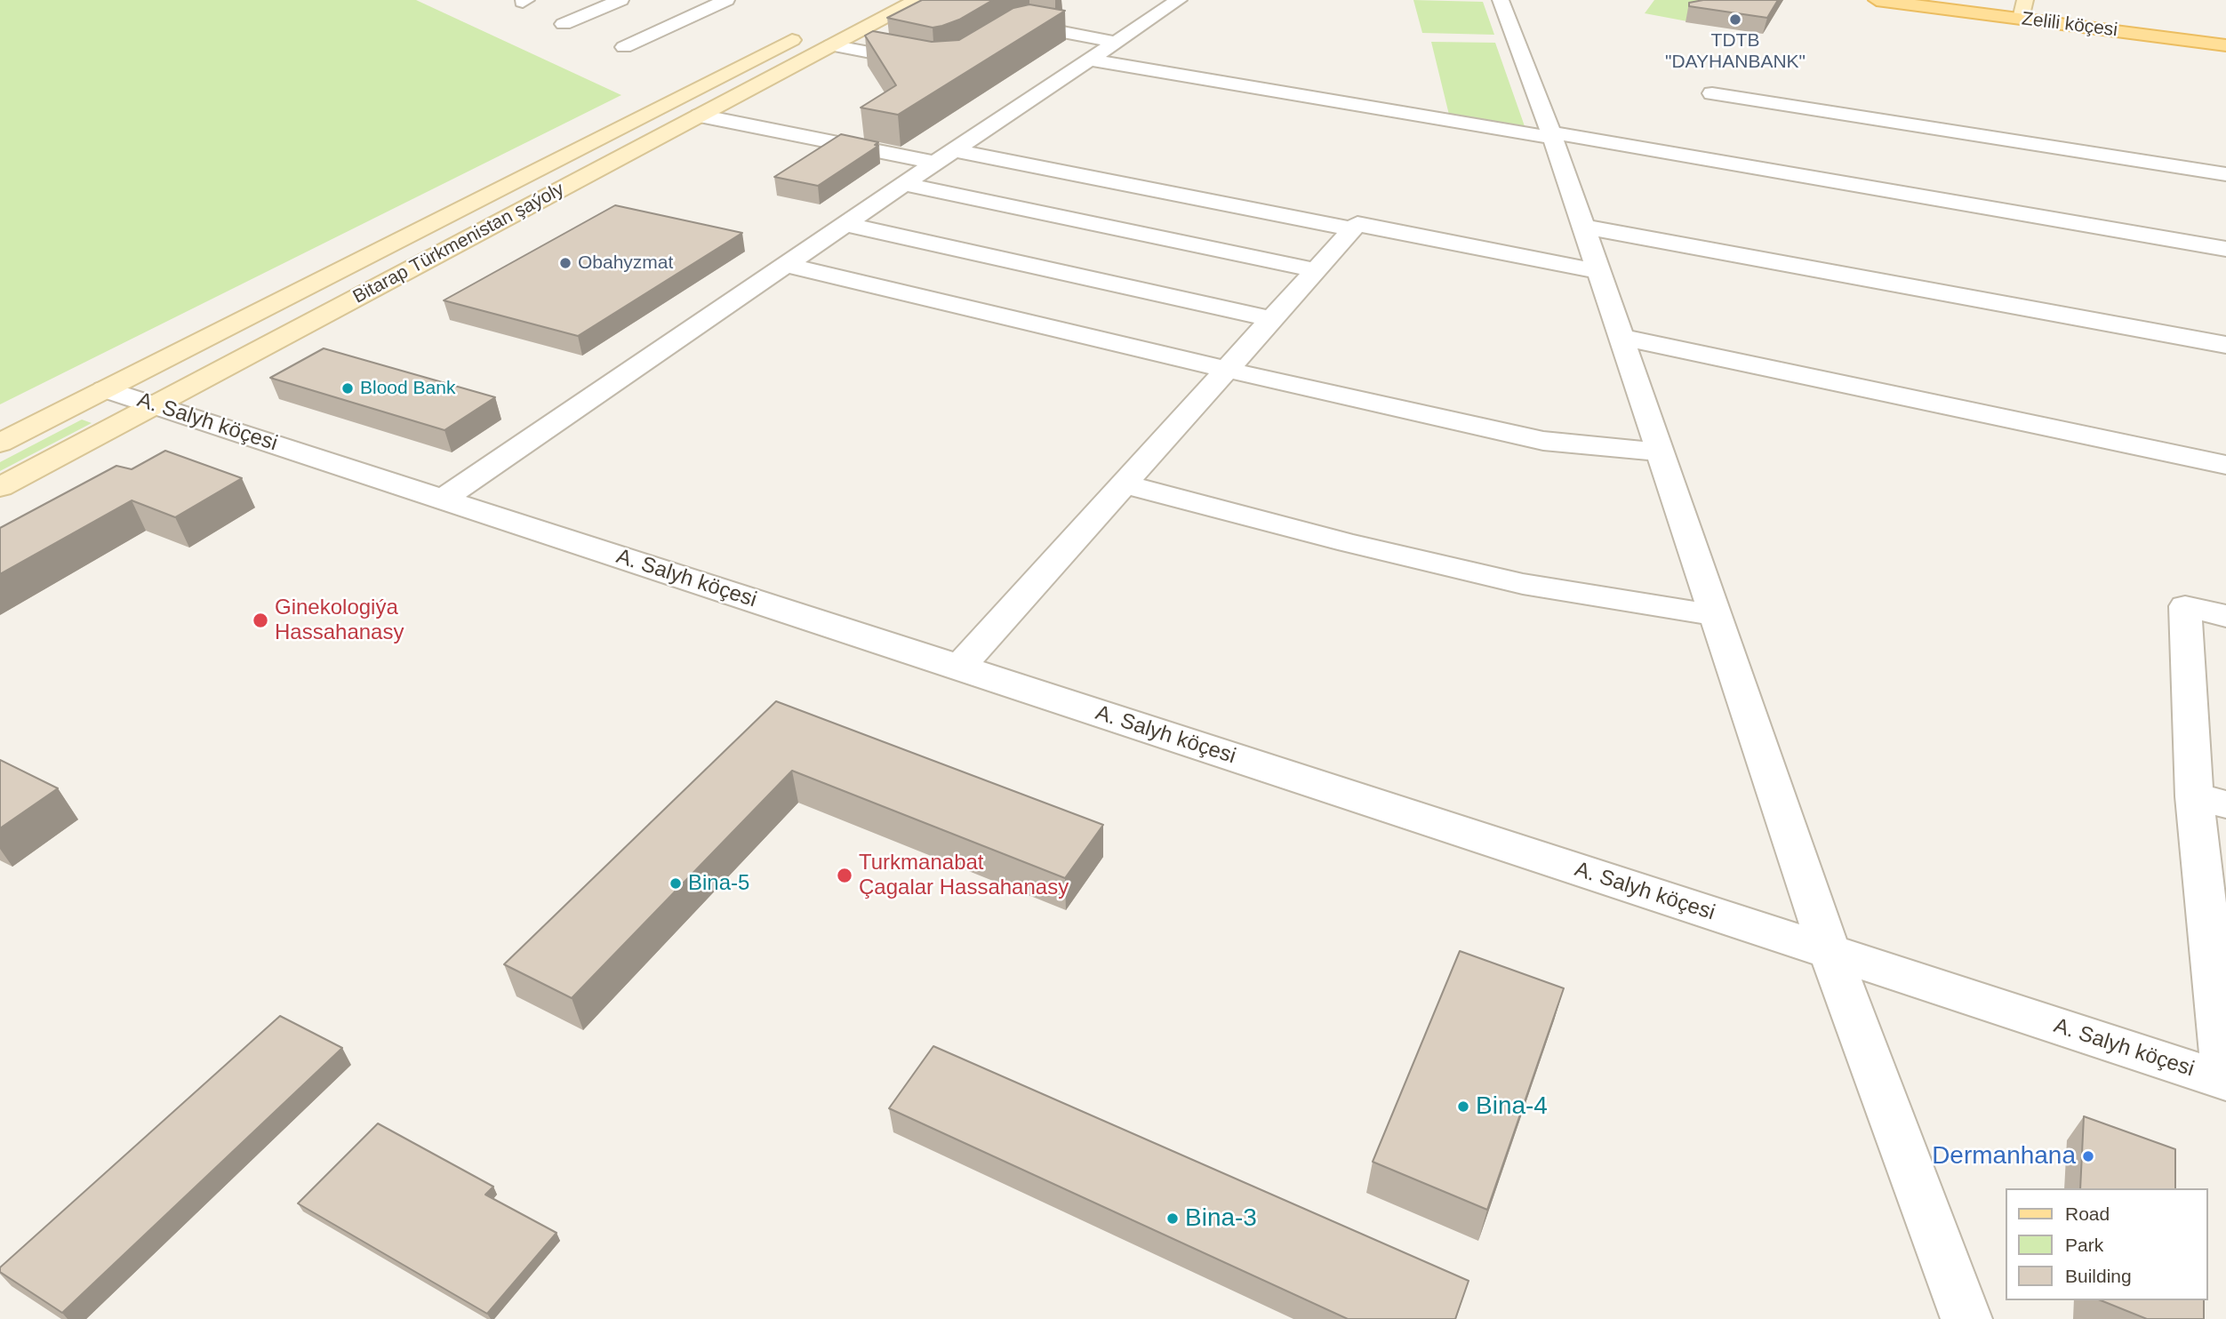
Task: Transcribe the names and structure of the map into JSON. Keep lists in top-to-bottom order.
{
  "streets": {
    "main road": ["Zelili köçesi", "Bitarap Türkmenistan şaýoly"],
    "street": ["A. Salyh köçesi"]
  },
  "crossings": [
    ["Bitarap Türkmenistan şaýoly", "A. Salyh köçesi"]
  ],
  "places": [
    "TDTB \"DAYHANBANK\"",
    "Obahyzmat",
    "Blood Bank",
    "Ginekologiýa Hassahanasy",
    "Turkmanabat Çagalar Hassahanasy",
    "Bina-5",
    "Bina-4",
    "Dermanhana",
    "Bina-3"
  ],
  "legend": ["Road", "Park", "Building"]
}
